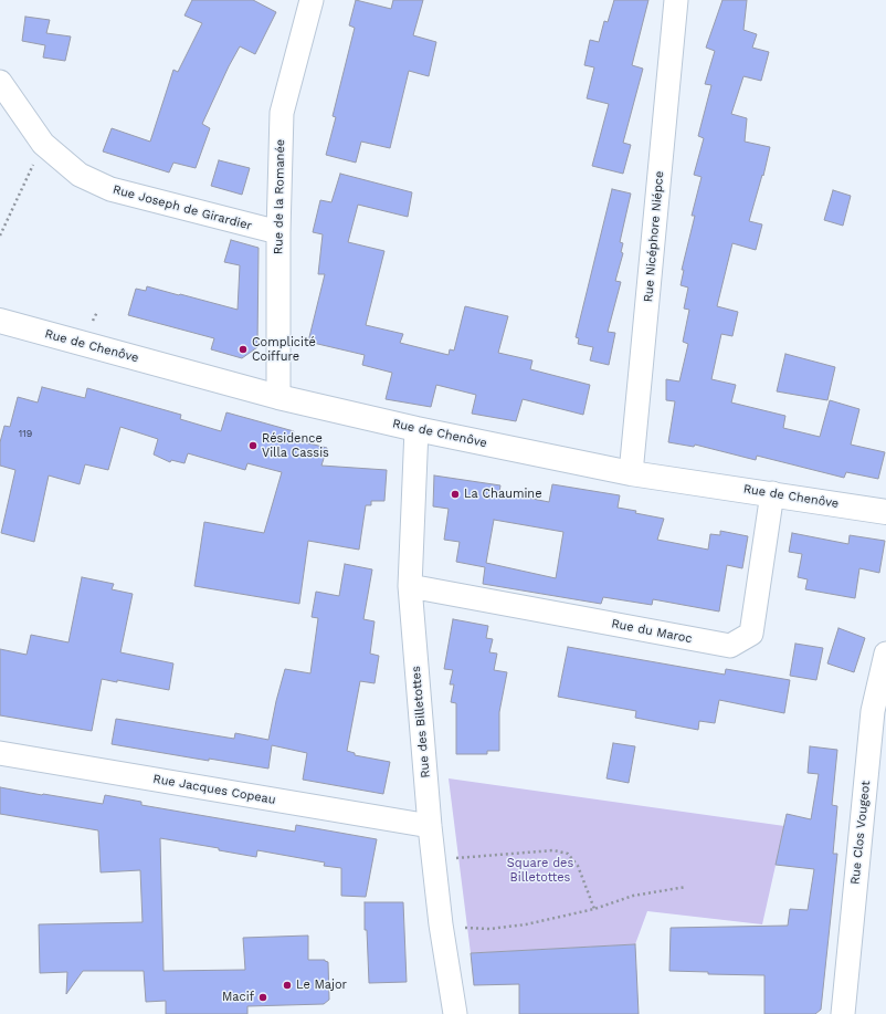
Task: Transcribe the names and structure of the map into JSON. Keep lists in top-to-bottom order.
{
  "streets": {
    "street": [
      "Rue de la Romanée",
      "Rue Joseph de Girardier",
      "Rue Nicéphore Niépce",
      "Rue de Chenôve",
      "Rue du Maroc",
      "Rue des Billetottes",
      "Rue Jacques Copeau",
      "Rue Clos Vougeot"
    ]
  },
  "crossings": [
    ["Rue de la Romanée", "Rue Joseph de Girardier"],
    ["Rue de la Romanée", "Rue de Chenôve"],
    ["Rue Nicéphore Niépce", "Rue de Chenôve"],
    ["Rue de Chenôve", "Rue du Maroc"],
    ["Rue de Chenôve", "Rue des Billetottes"],
    ["Rue du Maroc", "Rue des Billetottes"],
    ["Rue des Billetottes", "Rue Jacques Copeau"]
  ],
  "parks": ["Square des Billetottes"],
  "places": [
    "Complicité Coiffure",
    "Résidence Villa Cassis",
    "La Chaumine",
    "Le Major",
    "Macif"
  ],
  "house_numbers": ["119"]
}
